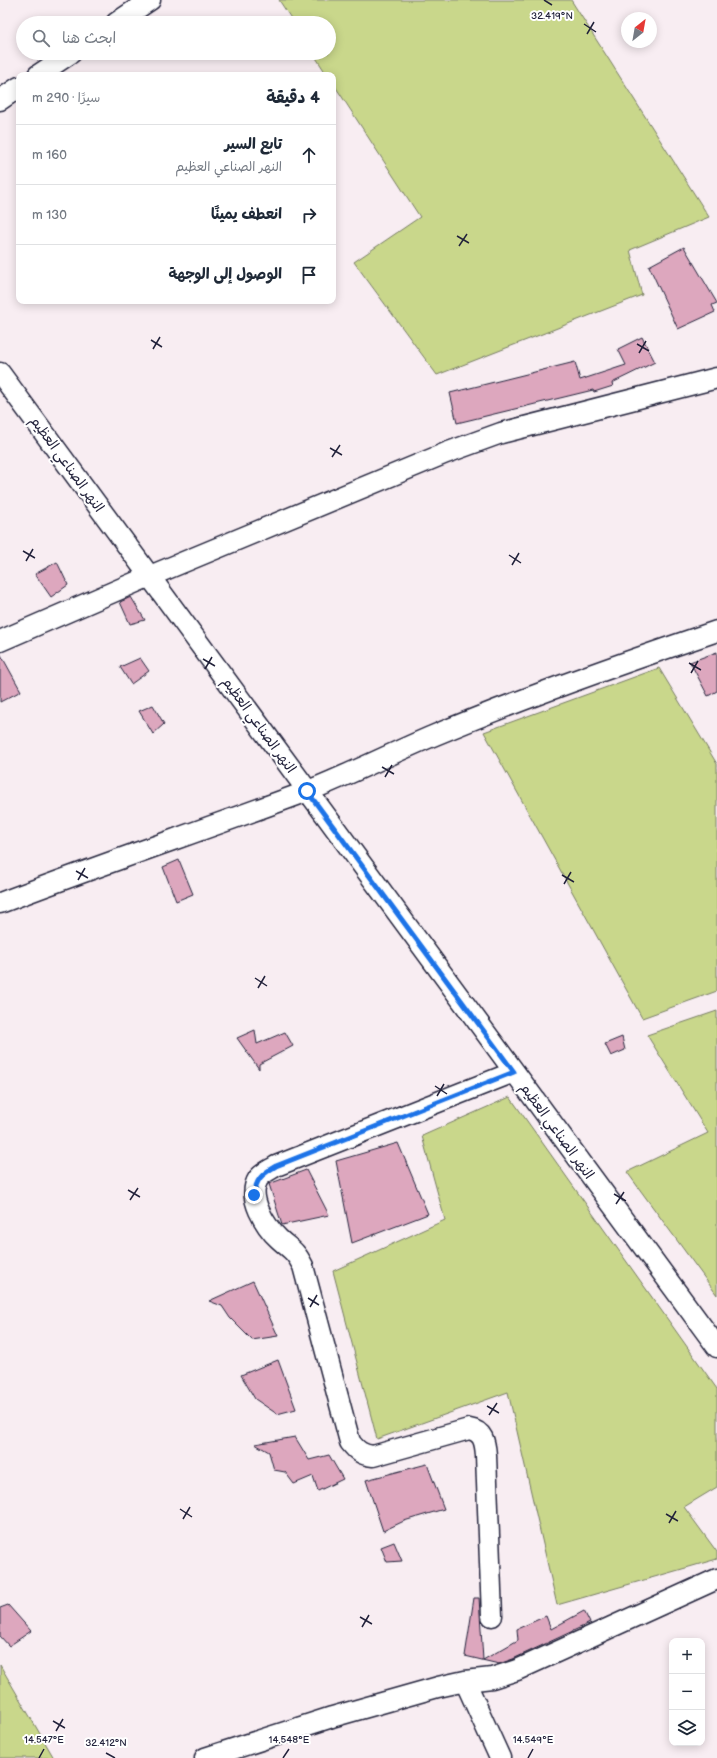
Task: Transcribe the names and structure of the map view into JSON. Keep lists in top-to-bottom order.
{
  "streets": {
    "street": ["النهر الصناعي العظيم"]
  },
  "north": "top right",
  "page": {
    "search": "ابحث هنا",
    "heading": ["4 دقيقة", "سيرًا · 290 m"],
    "list": [
      ["تابع السير", "النهر الصناعي العظيم", "160 m"],
      ["انعطف يمينًا", "130 m"],
      "الوصول إلى الوجهة"
    ],
    "map_buttons": ["+", "−"]
  },
  "coordinates": [
    "32.419°N",
    "14.547°E",
    "14.548°E",
    "14.549°E",
    "32.412°N"
  ]
}
